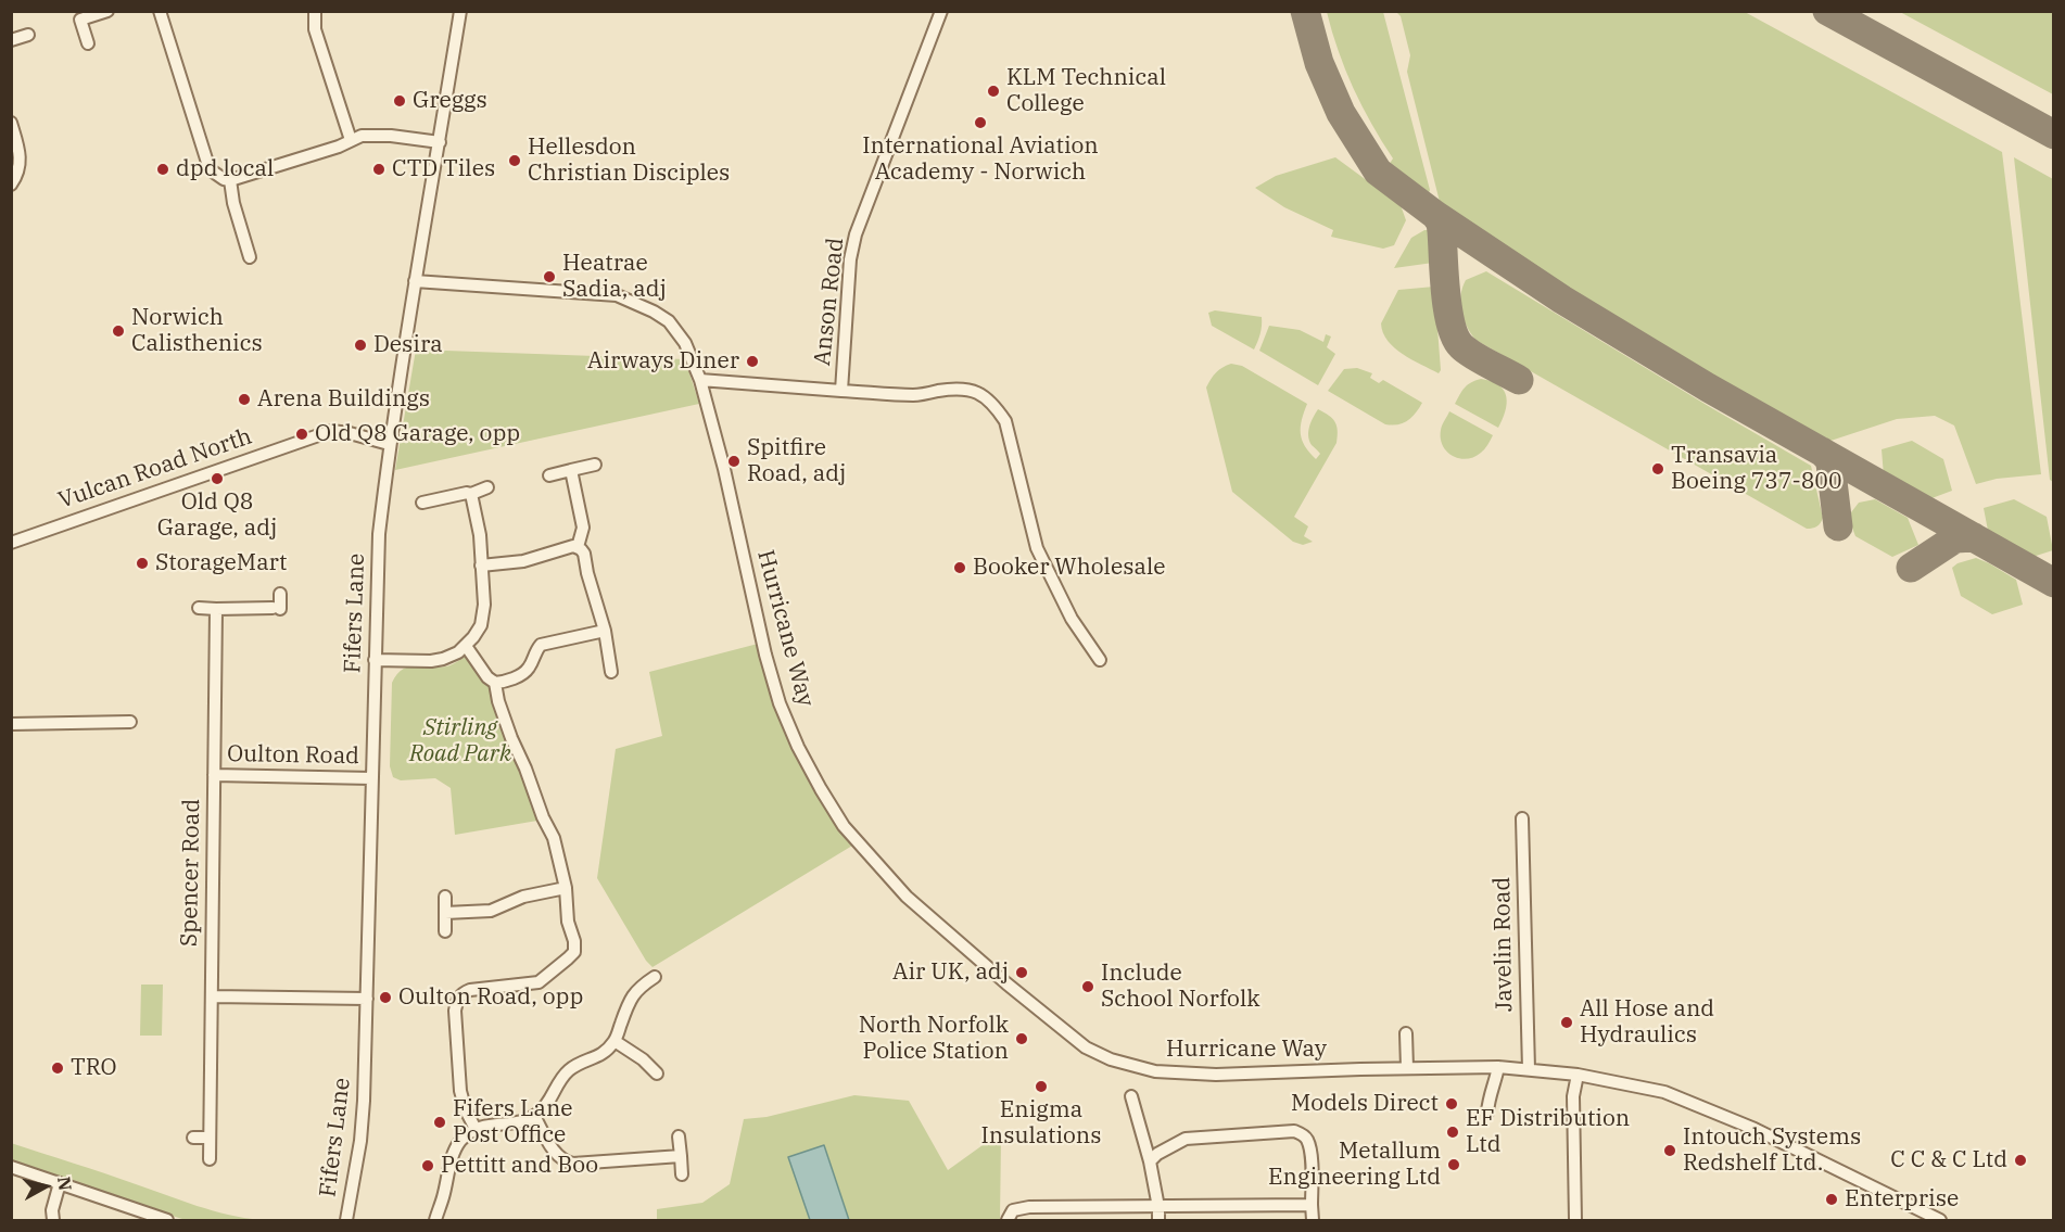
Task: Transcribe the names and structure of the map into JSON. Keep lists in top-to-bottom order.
{
  "streets": {
    "street": [
      "Anson Road",
      "Vulcan Road North",
      "Fifers Lane",
      "Hurricane Way",
      "Oulton Road",
      "Spencer Road",
      "Javelin Road"
    ]
  },
  "crossings": [
    ["Vulcan Road North", "Fifers Lane"],
    ["Fifers Lane", "Hurricane Way"],
    ["Fifers Lane", "Oulton Road"],
    ["Hurricane Way", "Javelin Road"],
    ["Oulton Road", "Spencer Road"]
  ],
  "parks": ["Stirling Road Park"],
  "places": [
    "KLM Technical College",
    "Greggs",
    "International Aviation Academy - Norwich",
    "Hellesdon Christian Disciples",
    "dpd local",
    "CTD Tiles",
    "Heatrae Sadia, adj",
    "Norwich Calisthenics",
    "Desira",
    "Airways Diner",
    "Arena Buildings",
    "Old Q8 Garage, opp",
    "Spitfire Road, adj",
    "Transavia Boeing 737-800",
    "Old Q8 Garage, adj",
    "StorageMart",
    "Booker Wholesale",
    "Air UK, adj",
    "Include School Norfolk",
    "Oulton Road, opp",
    "All Hose and Hydraulics",
    "North Norfolk Police Station",
    "TRO",
    "Enigma Insulations",
    "Models Direct",
    "Fifers Lane Post Office",
    "EF Distribution Ltd",
    "Intouch Systems Redshelf Ltd.",
    "C C & C Ltd",
    "Metallum Engineering Ltd",
    "Pettitt and Boo",
    "Enterprise"
  ],
  "north": "right"
}
